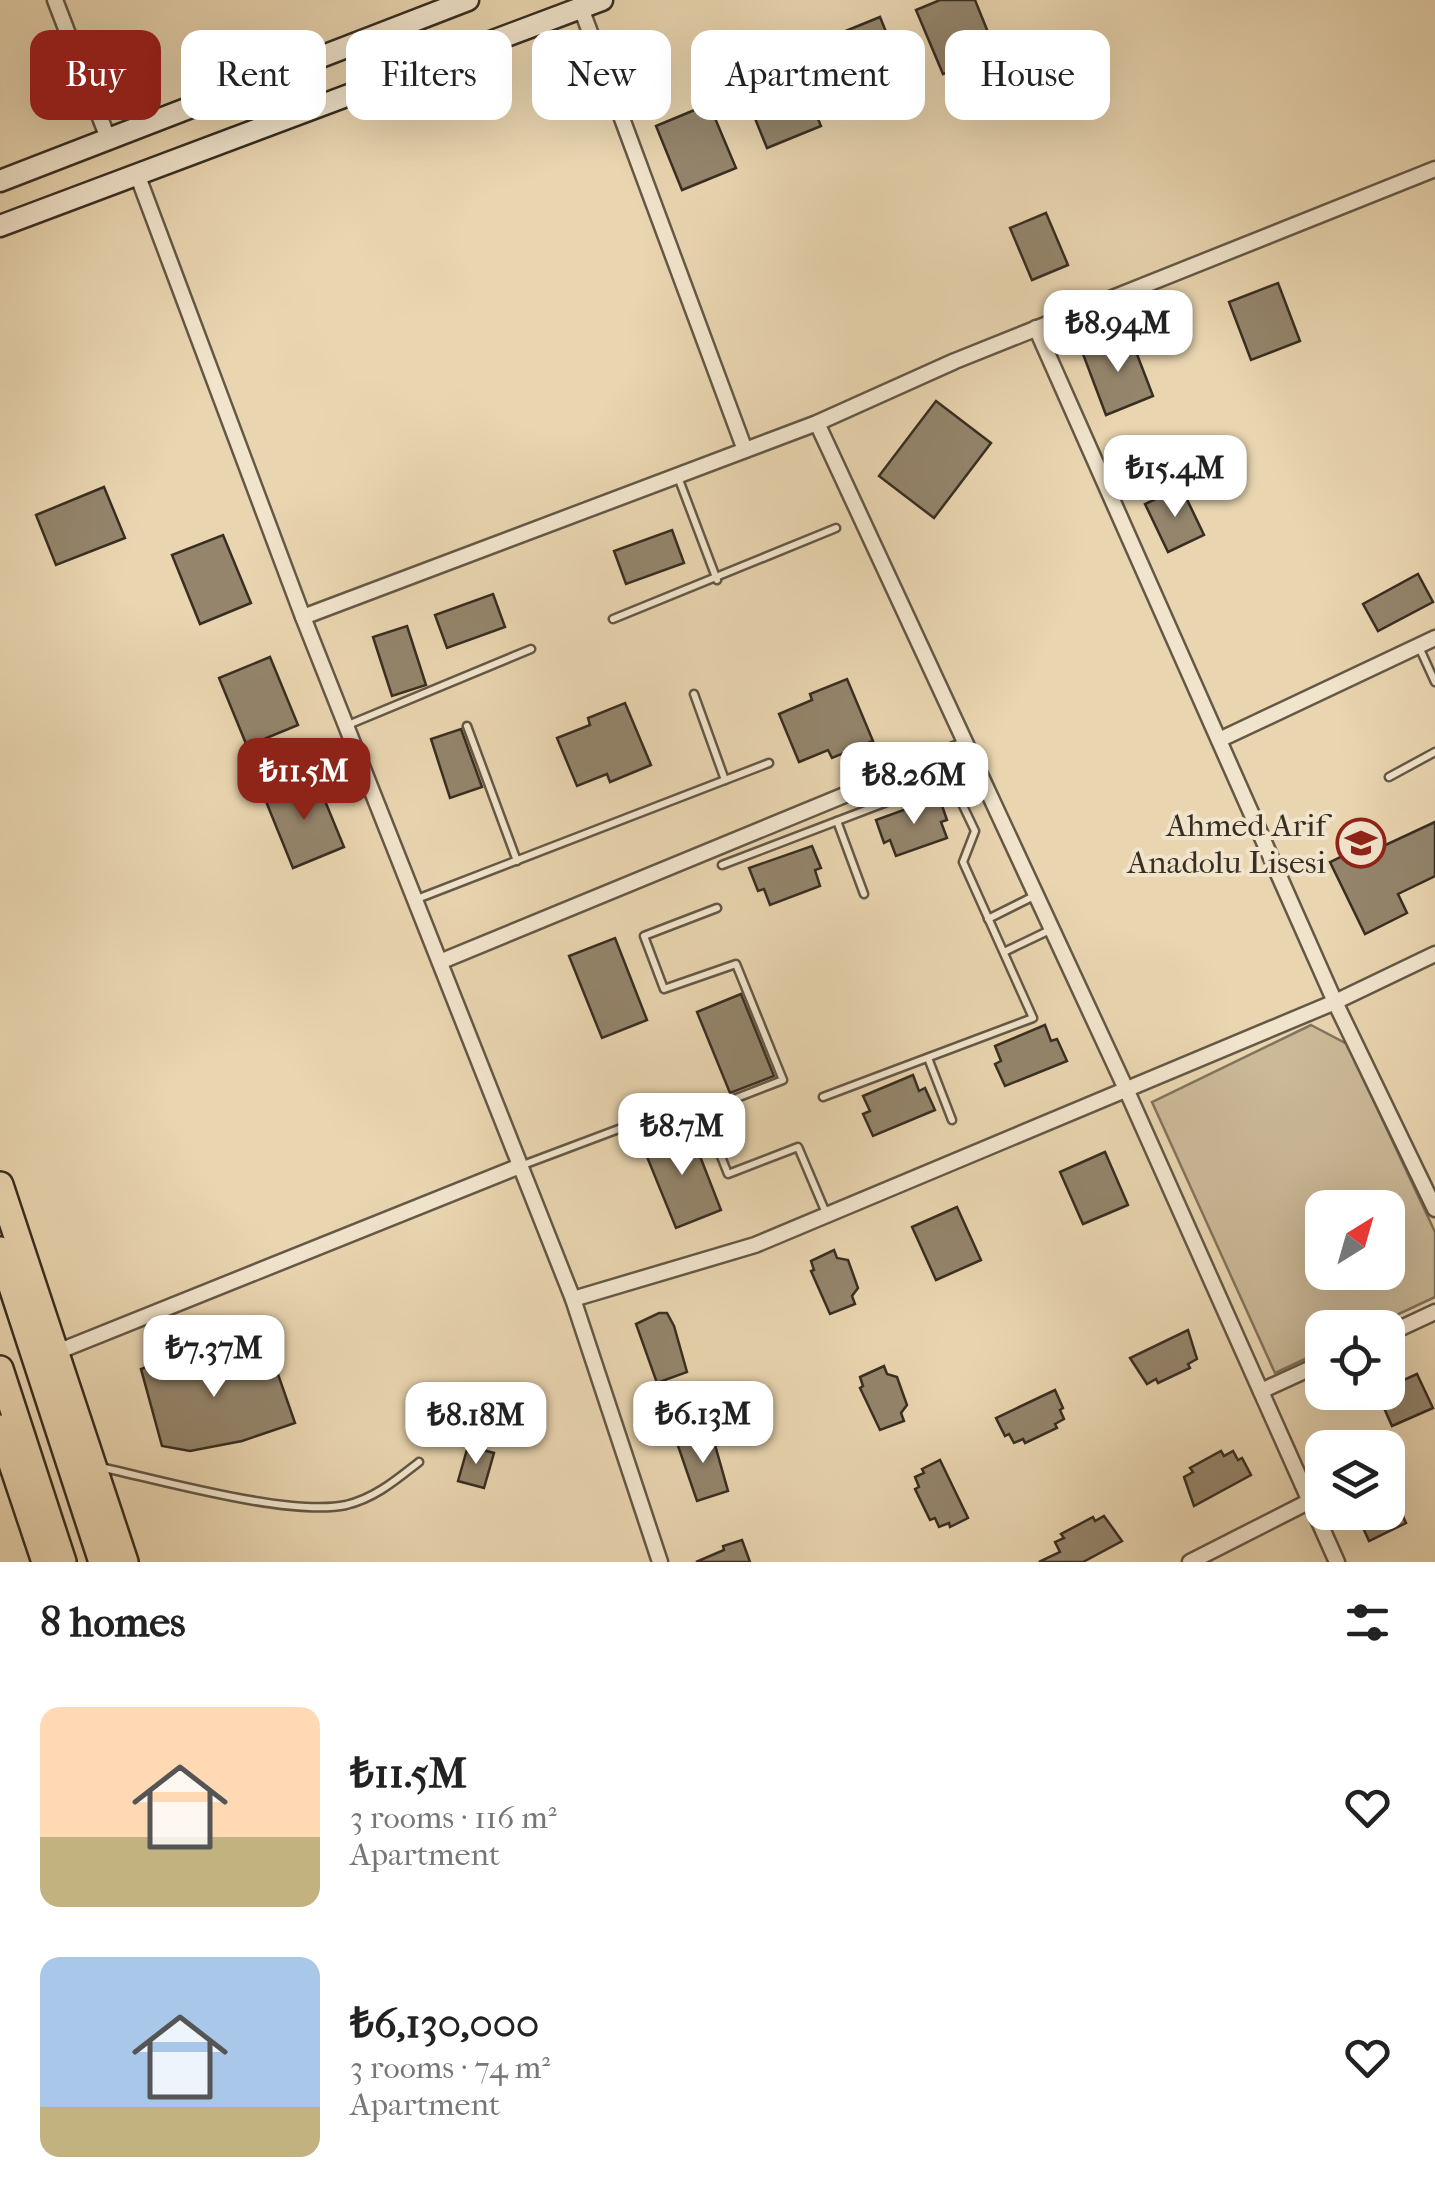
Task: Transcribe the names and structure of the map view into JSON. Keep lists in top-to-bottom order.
{
  "places": {
    "school or university": ["Ahmed Arif Anadolu Lisesi"]
  },
  "north": "top right",
  "page": {
    "chip": [
      "Buy",
      "Rent",
      "Filters",
      "New",
      "Apartment",
      "House"
    ],
    "price": [
      "₺8.94M",
      "₺15.4M",
      "₺11.5M",
      "₺8.26M",
      "₺8.7M",
      "₺7.37M",
      "₺6.13M",
      "₺8.18M"
    ],
    "heading": "8 homes",
    "list": [
      {
        "name": "₺11.5M",
        "note": "3 rooms · 116 m² · Apartment"
      },
      {
        "name": "₺6,130,000",
        "note": "3 rooms · 74 m² · Apartment"
      }
    ]
  }
}
